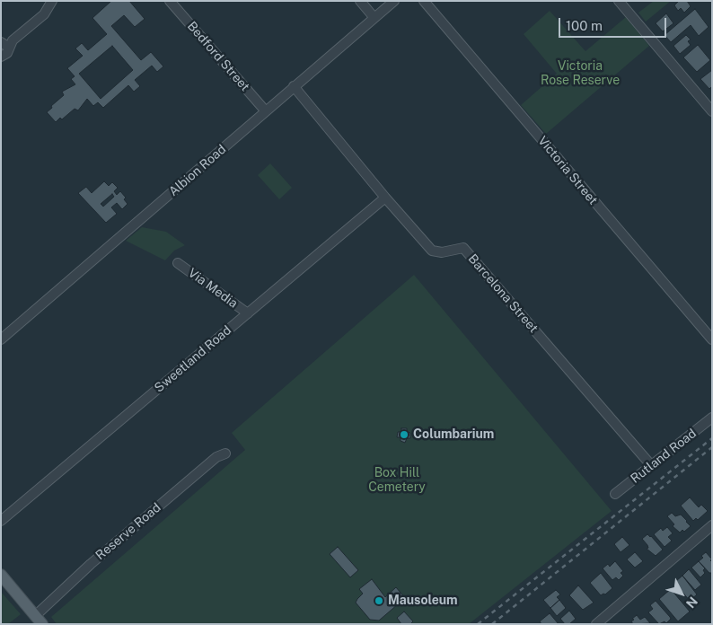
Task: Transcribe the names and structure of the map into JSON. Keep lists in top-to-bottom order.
{
  "streets": {
    "street": [
      "Bedford Street",
      "Albion Road",
      "Victoria Street",
      "Via Media",
      "Barcelona Street",
      "Sweetland Road",
      "Rutland Road",
      "Reserve Road"
    ]
  },
  "crossings": [
    ["Bedford Street", "Albion Road"],
    ["Albion Road", "Barcelona Street"],
    ["Via Media", "Sweetland Road"],
    ["Barcelona Street", "Sweetland Road"],
    ["Barcelona Street", "Rutland Road"]
  ],
  "parks": ["Victoria Rose Reserve", "Box Hill Cemetery"],
  "places": ["Columbarium", "Mausoleum"],
  "scale_bar": "100 m",
  "north": "bottom right"
}
